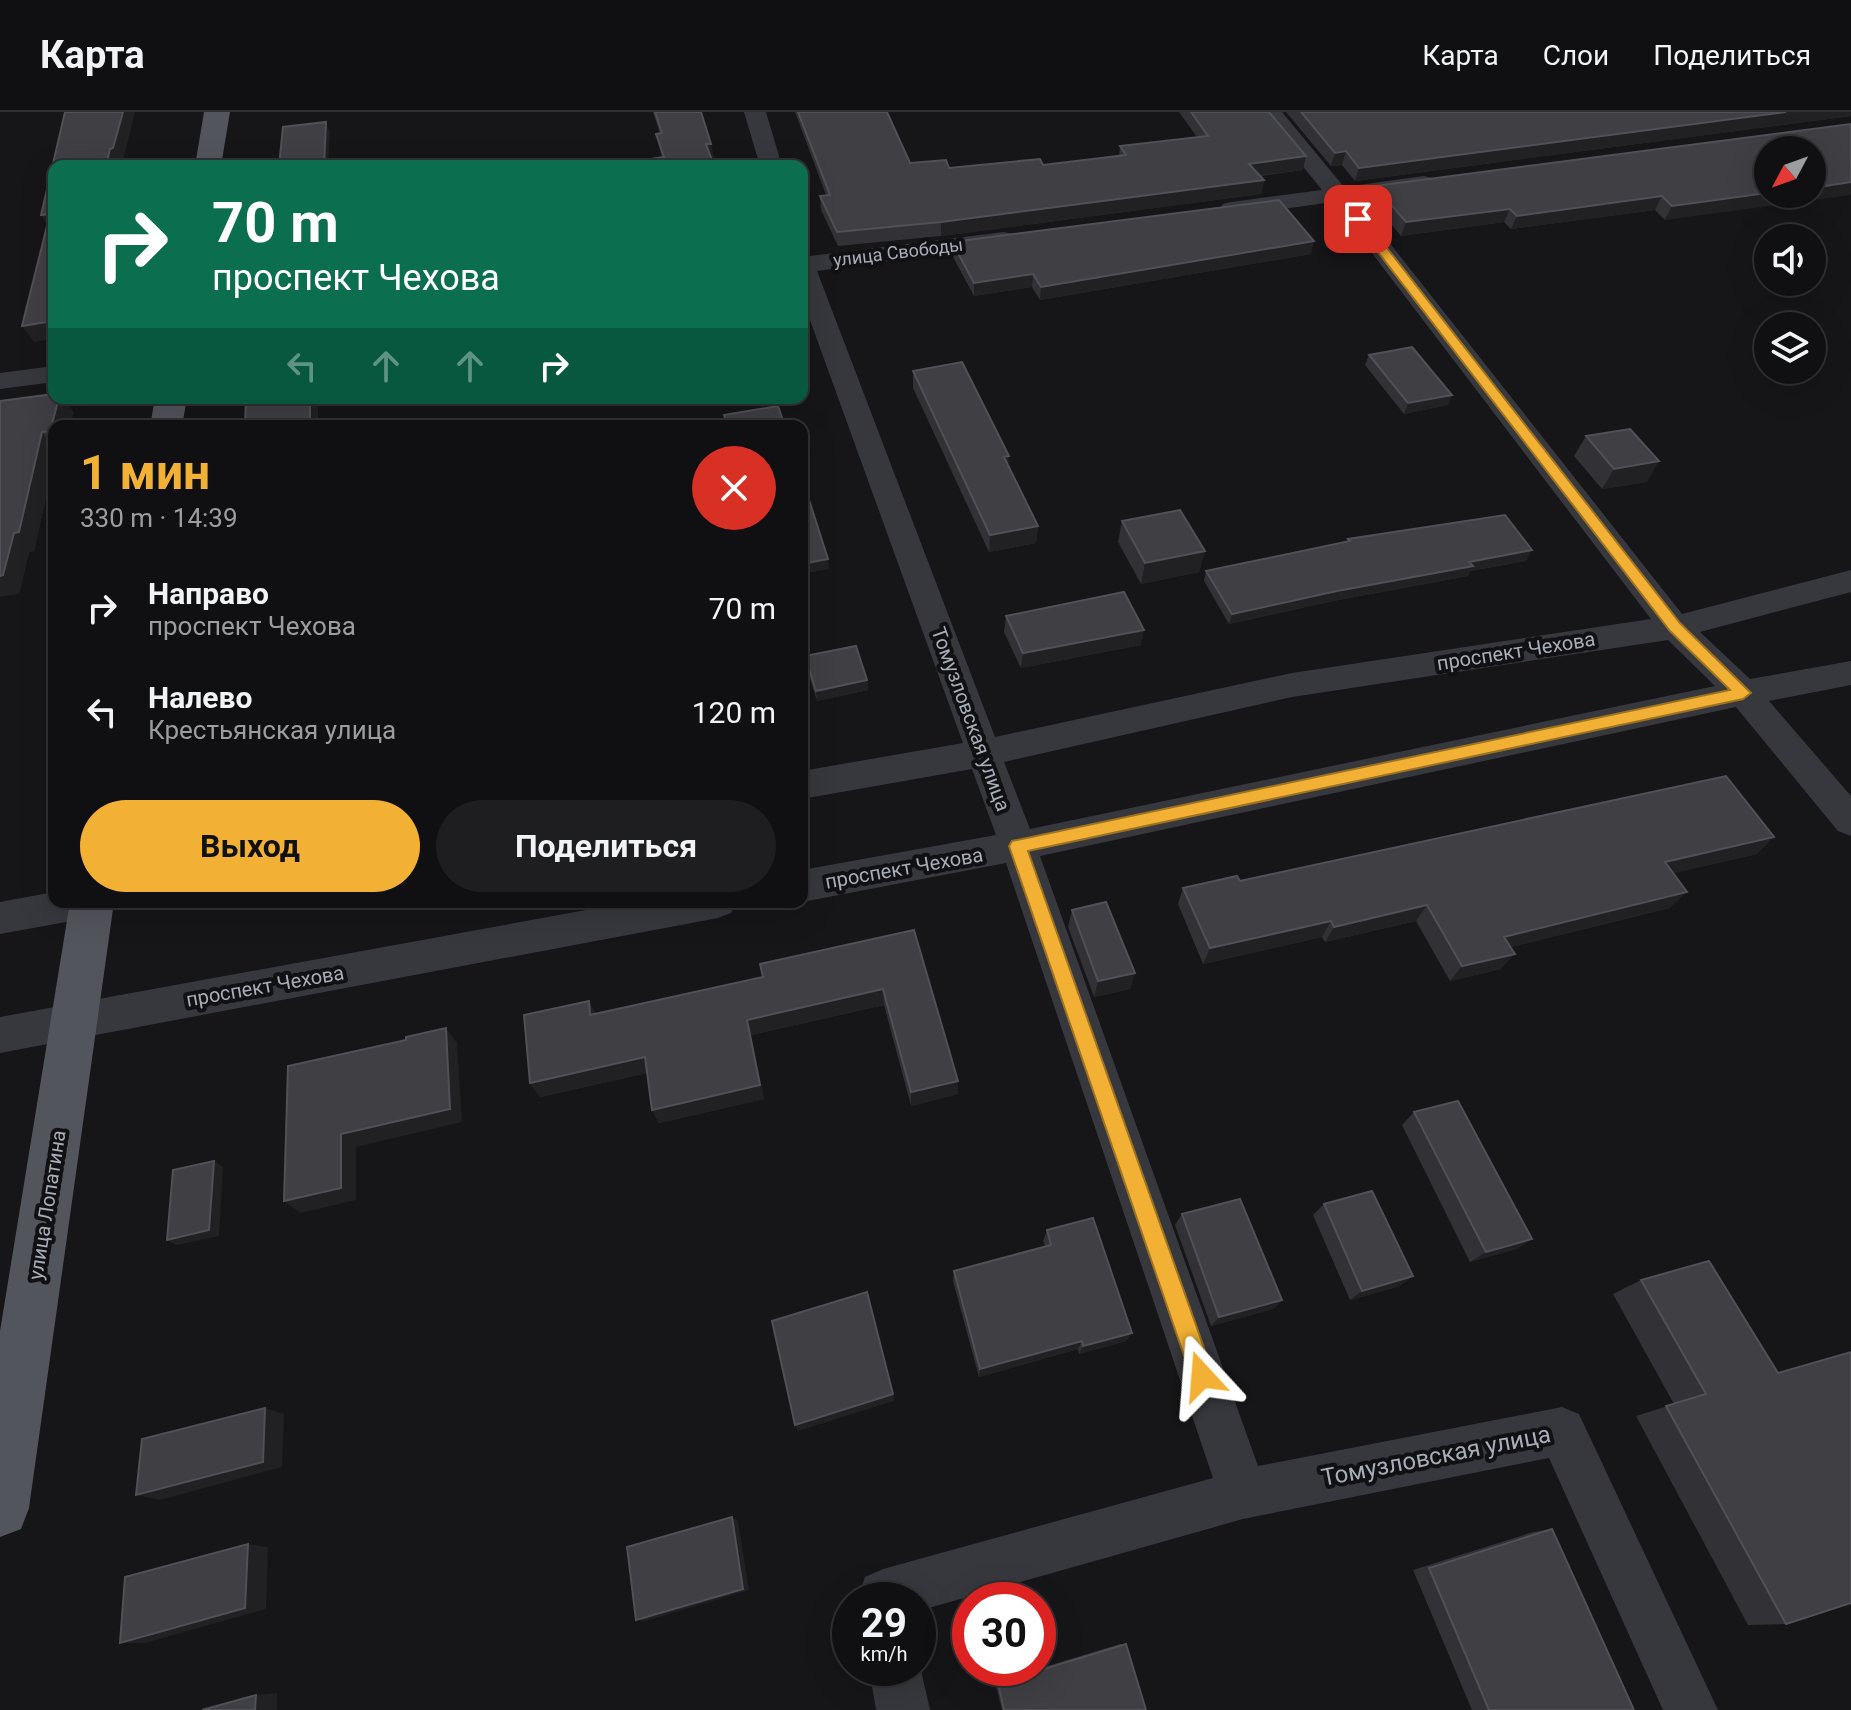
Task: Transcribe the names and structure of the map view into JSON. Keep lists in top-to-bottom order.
{
  "streets": {
    "main road": ["улица Лопатина"],
    "street": ["улица Свободы", "проспект Чехова", "Томузловская улица"]
  },
  "crossings": [
    ["проспект Чехова", "Томузловская улица"],
    ["проспект Чехова", "улица Лопатина"]
  ],
  "north": "bottom left",
  "page": {
    "header": "Карта",
    "nav": ["Карта", "Слои", "Поделиться"],
    "turn": ["70 m", "проспект Чехова"],
    "heading": ["1 мин", "330 m · 14:39"],
    "list": [
      {
        "name": "Направо",
        "note": "проспект Чехова",
        "value": "70 m"
      },
      {
        "name": "Налево",
        "note": "Крестьянская улица",
        "value": "120 m"
      }
    ],
    "buttons": ["Выход", "Поделиться"],
    "speed": "29 km/h",
    "limit": "30"
  }
}
